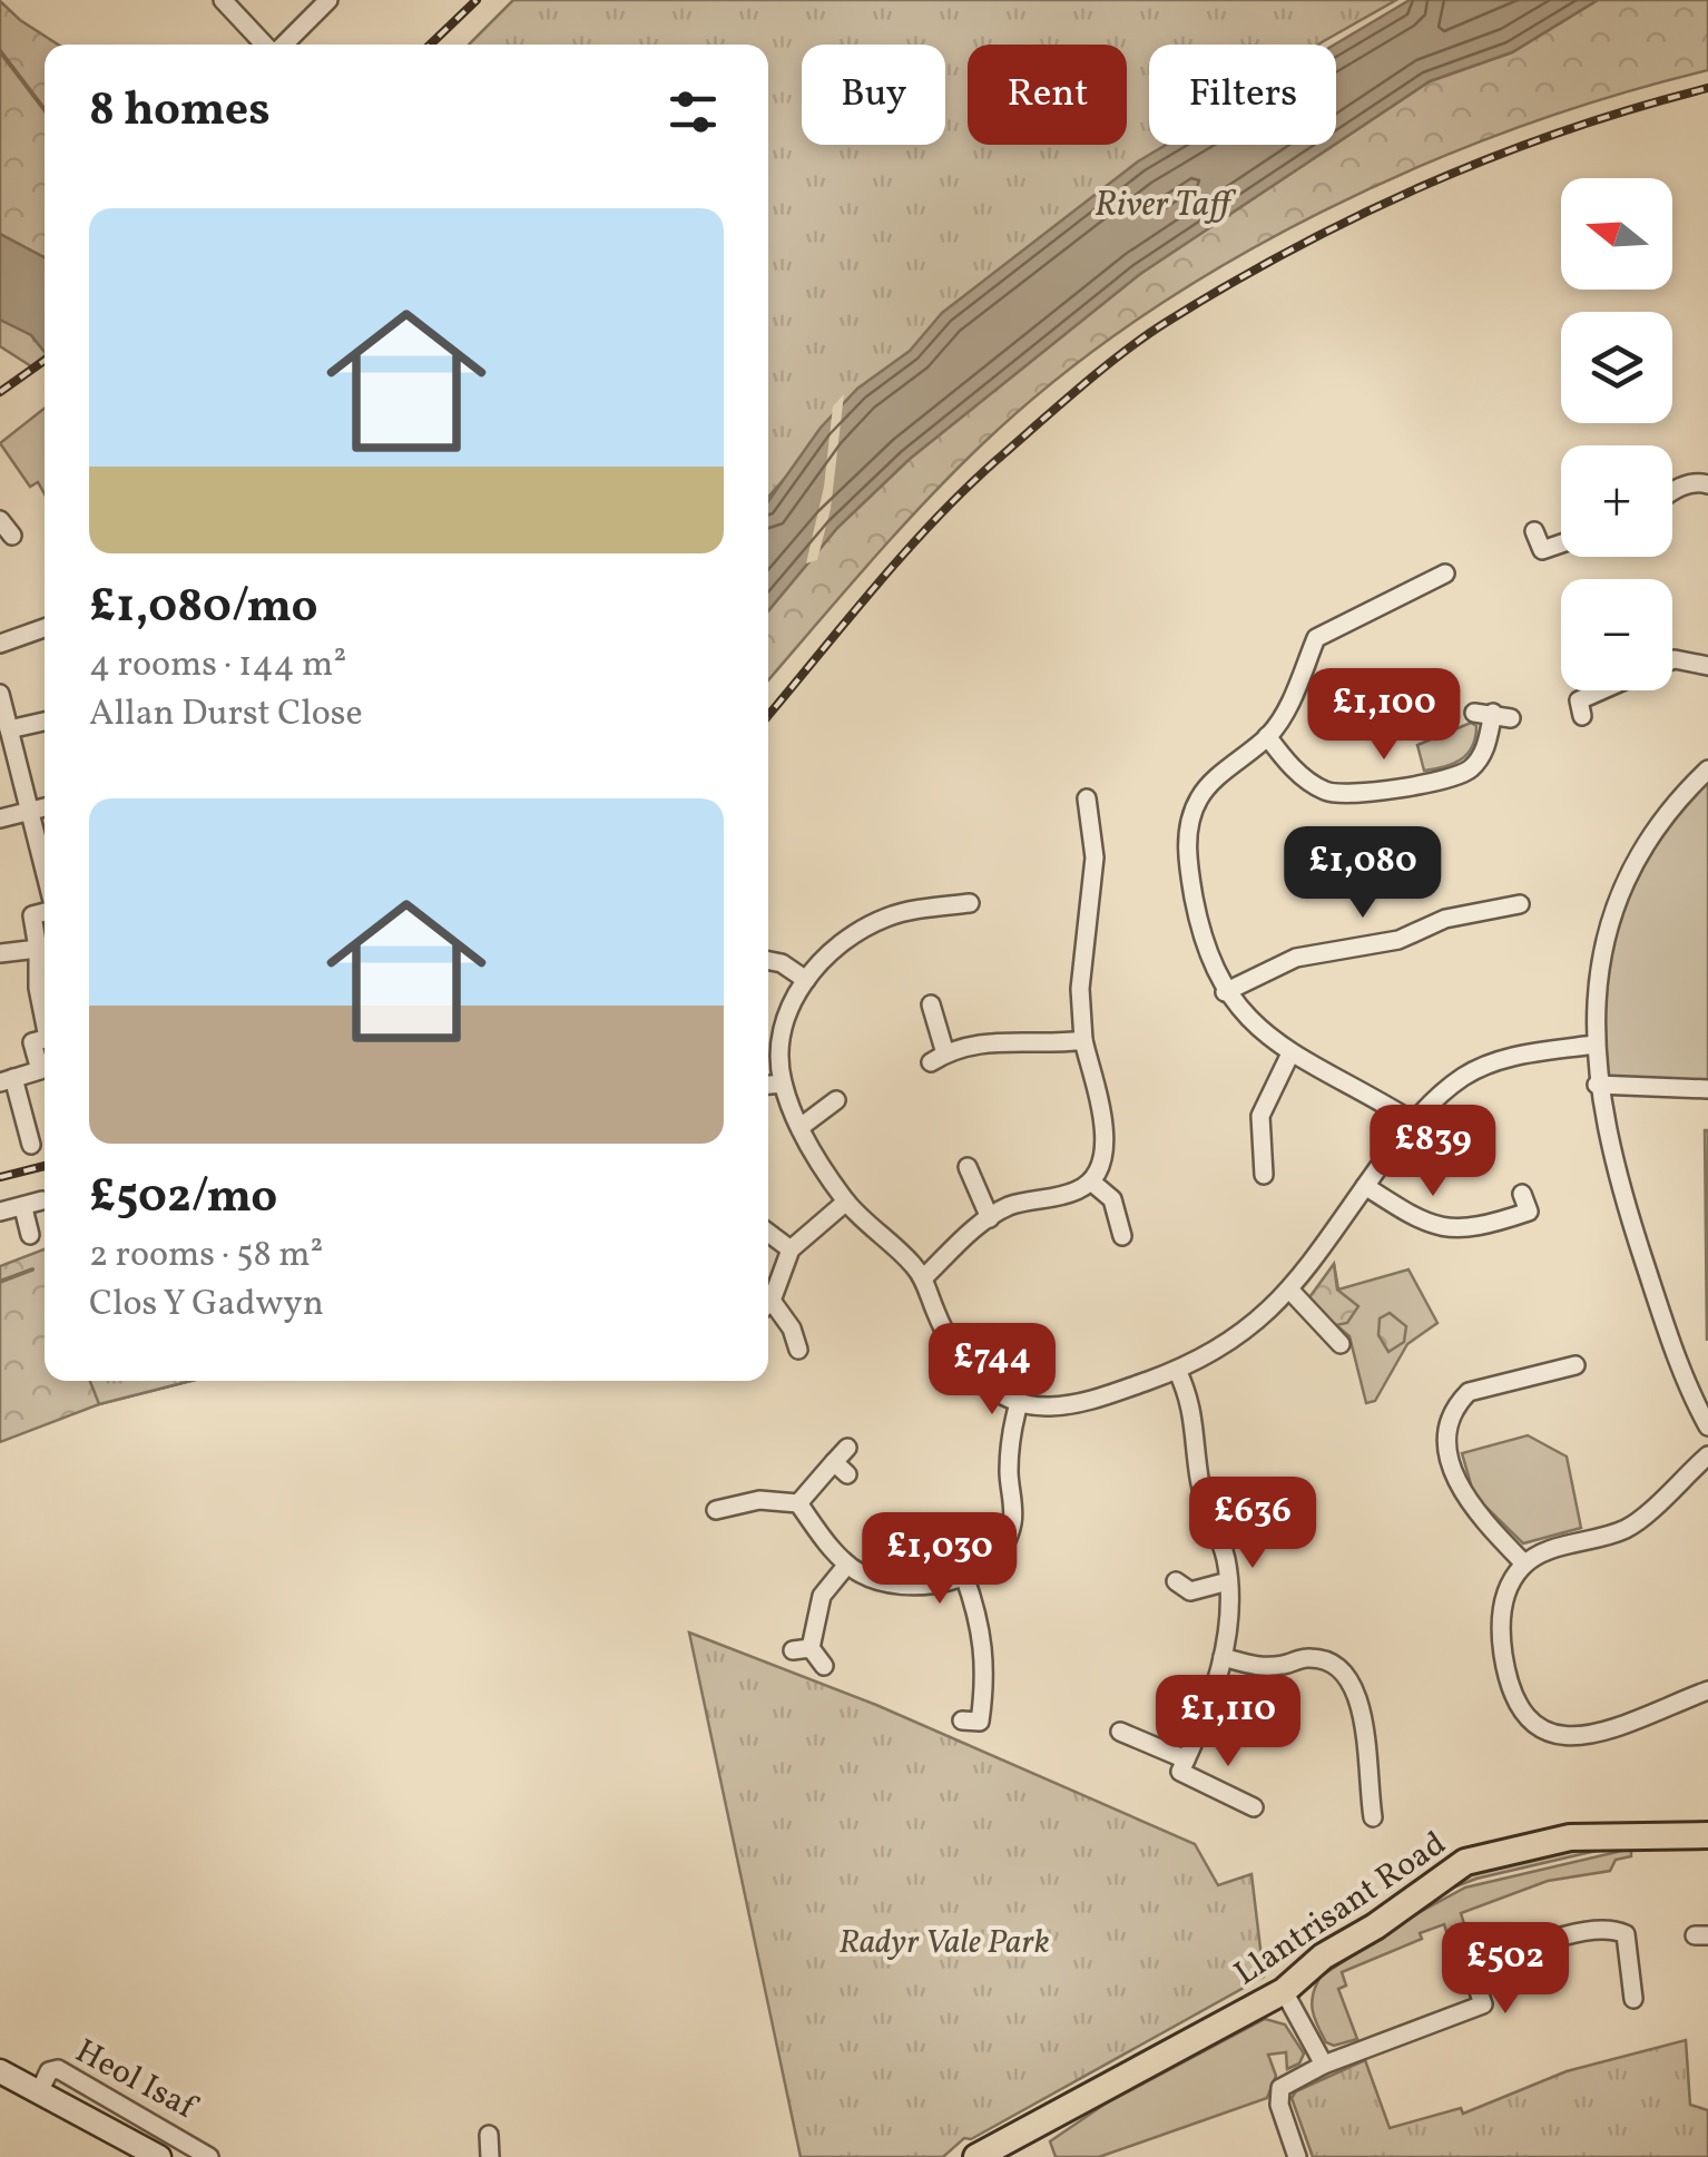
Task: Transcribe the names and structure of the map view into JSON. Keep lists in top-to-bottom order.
{
  "streets": {
    "main road": ["Llantrisant Road", "Heol Isaf"]
  },
  "water": ["River Taff"],
  "parks": ["Radyr Vale Park"],
  "north": "left",
  "page": {
    "chip": ["Buy", "Rent", "Filters"],
    "heading": "8 homes",
    "map_buttons": ["+", "−"],
    "list": [
      {
        "name": "£1,080/mo",
        "note": "4 rooms · 144 m² · Allan Durst Close"
      },
      {
        "name": "£502/mo",
        "note": "2 rooms · 58 m² · Clos Y Gadwyn"
      }
    ],
    "price": [
      "£1,100",
      "£1,080",
      "£839",
      "£744",
      "£636",
      "£1,030",
      "£1,110",
      "£502"
    ]
  }
}
